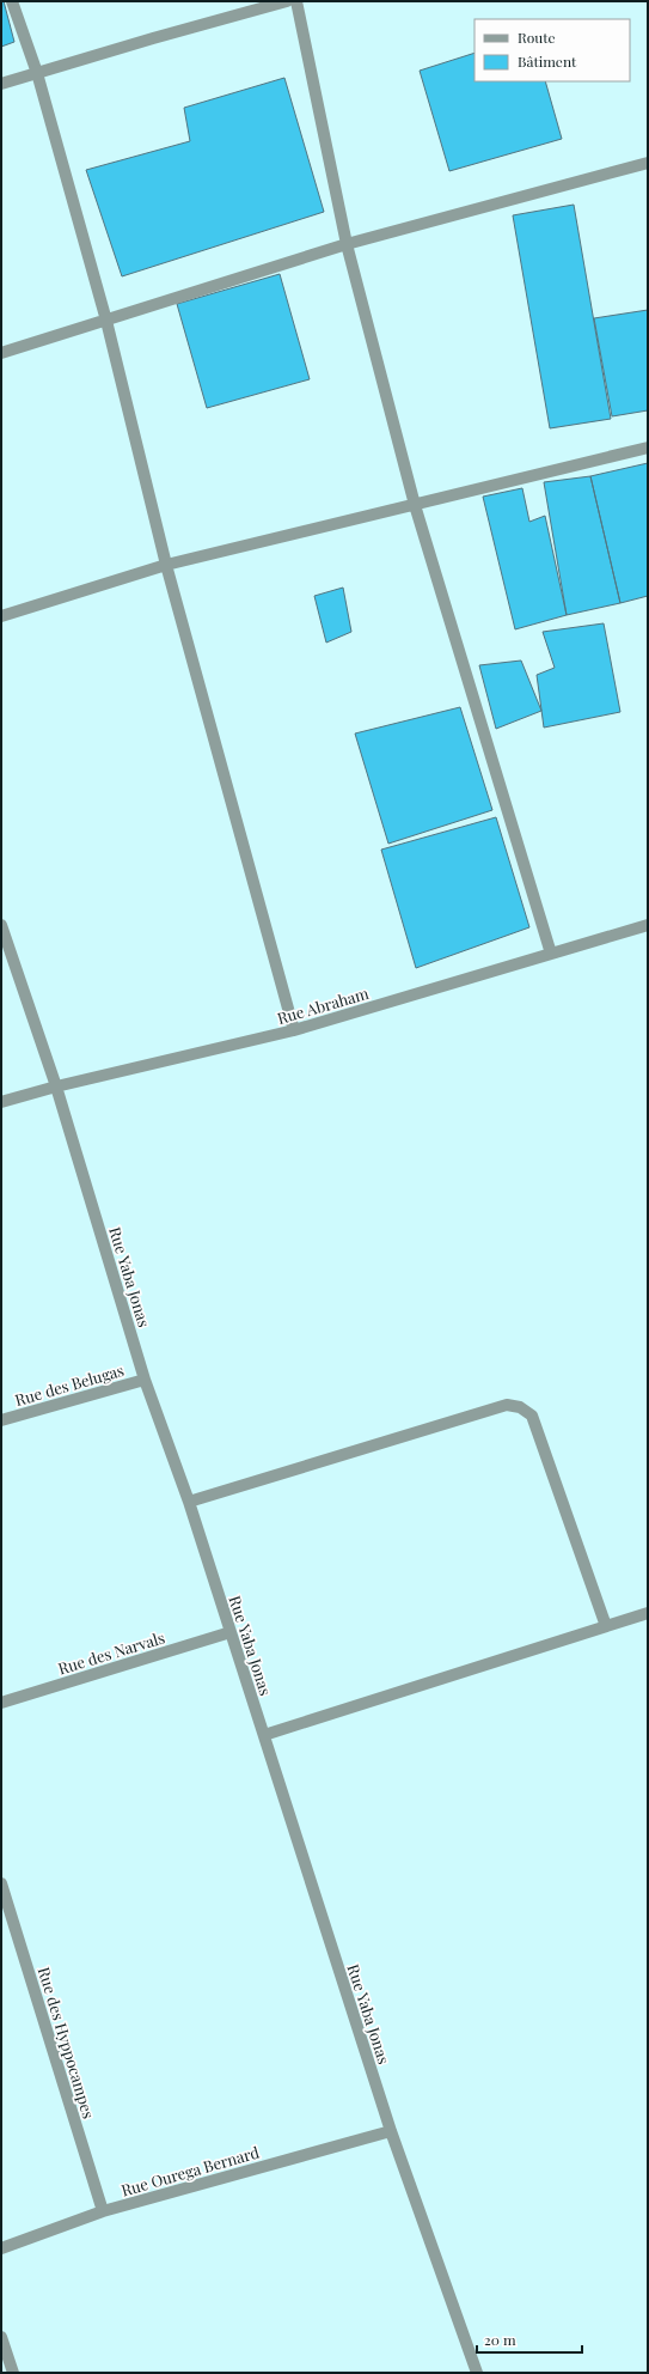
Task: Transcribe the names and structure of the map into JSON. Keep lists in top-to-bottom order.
{
  "streets": {
    "street": [
      "Rue Abraham",
      "Rue Yaba Jonas",
      "Rue des Belugas",
      "Rue des Narvals",
      "Rue des Hyppocampes",
      "Rue Ourega Bernard"
    ]
  },
  "crossings": [
    ["Rue Abraham", "Rue Yaba Jonas"],
    ["Rue Yaba Jonas", "Rue des Belugas"],
    ["Rue Yaba Jonas", "Rue des Narvals"],
    ["Rue Yaba Jonas", "Rue Ourega Bernard"],
    ["Rue des Hyppocampes", "Rue Ourega Bernard"]
  ],
  "legend": ["Route", "Bâtiment"],
  "scale_bar": "20 m"
}
